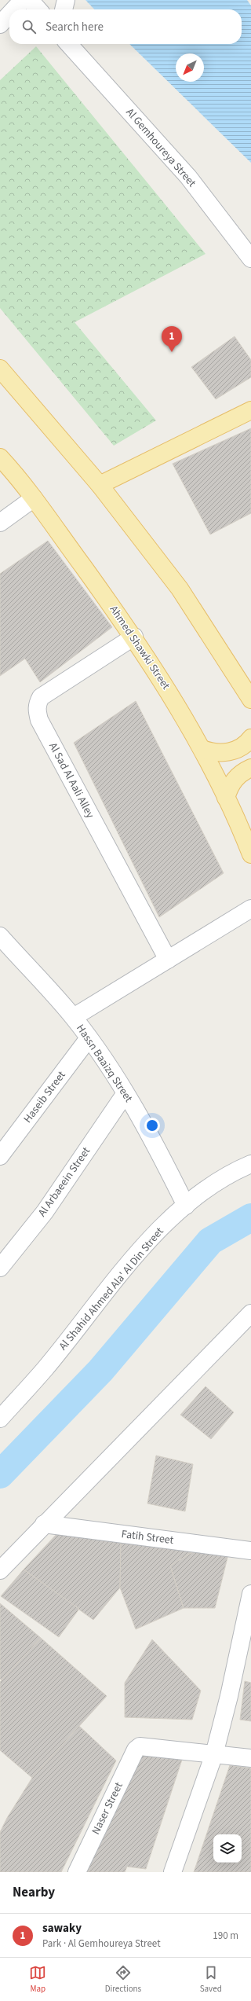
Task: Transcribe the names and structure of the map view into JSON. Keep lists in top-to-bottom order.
{
  "streets": {
    "main road": ["Ahmed Shawki Street"],
    "street": [
      "Al Gemhoureya Street",
      "Al Sad Al Aali Alley",
      "Hassn Baaizq Street",
      "Haseib Street",
      "Al Arbaeein Street",
      "Al Shahid Ahmed Ala' Al Din Street",
      "Fatih Street",
      "Naser Street"
    ]
  },
  "crossings": [
    ["Ahmed Shawki Street", "Al Sad Al Aali Alley"],
    ["Hassn Baaizq Street", "Haseib Street"],
    ["Hassn Baaizq Street", "Al Arbaeein Street"],
    ["Hassn Baaizq Street", "Al Shahid Ahmed Ala' Al Din Street"]
  ],
  "north": "bottom left",
  "page": {
    "search": "Search here",
    "pins": "1",
    "heading": "Nearby",
    "list": [
      {
        "mark": "1",
        "name": "sawaky",
        "note": "Park · Al Gemhoureya Street",
        "value": "190 m"
      }
    ],
    "nav": ["Map", "Directions", "Saved"]
  }
}
